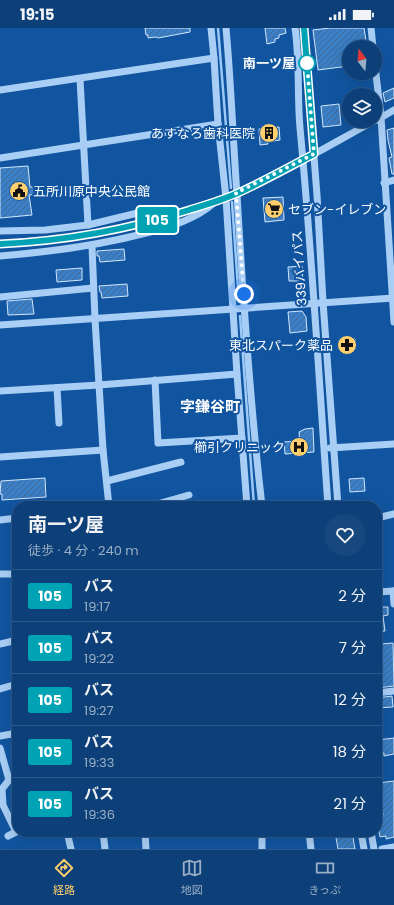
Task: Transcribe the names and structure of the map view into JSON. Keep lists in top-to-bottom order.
{
  "streets": {
    "street": ["339バイパス"]
  },
  "districts": ["字鎌谷町"],
  "places": {
    "other": ["南一ツ屋"],
    "building": ["あすなろ歯科医院"],
    "public building": ["五所川原中央公民館"],
    "supermarket": ["セブン-イレブン"],
    "pharmacy": ["東北スパーク薬品"],
    "hospital": ["櫛引クリニック"]
  },
  "lines": ["bus line 105"],
  "north": "top",
  "page": {
    "status": "19:15",
    "on_map": "105",
    "heading": ["南一ツ屋", "徒歩 · 4 分 · 240 m"],
    "list": [
      {
        "mark": "105",
        "name": "バス",
        "note": "19:17",
        "value": "2 分"
      },
      {
        "mark": "105",
        "name": "バス",
        "note": "19:22",
        "value": "7 分"
      },
      {
        "mark": "105",
        "name": "バス",
        "note": "19:27",
        "value": "12 分"
      },
      {
        "mark": "105",
        "name": "バス",
        "note": "19:33",
        "value": "18 分"
      },
      {
        "mark": "105",
        "name": "バス",
        "note": "19:36",
        "value": "21 分"
      }
    ],
    "tabs": ["経路", "地図", "きっぷ"]
  }
}
